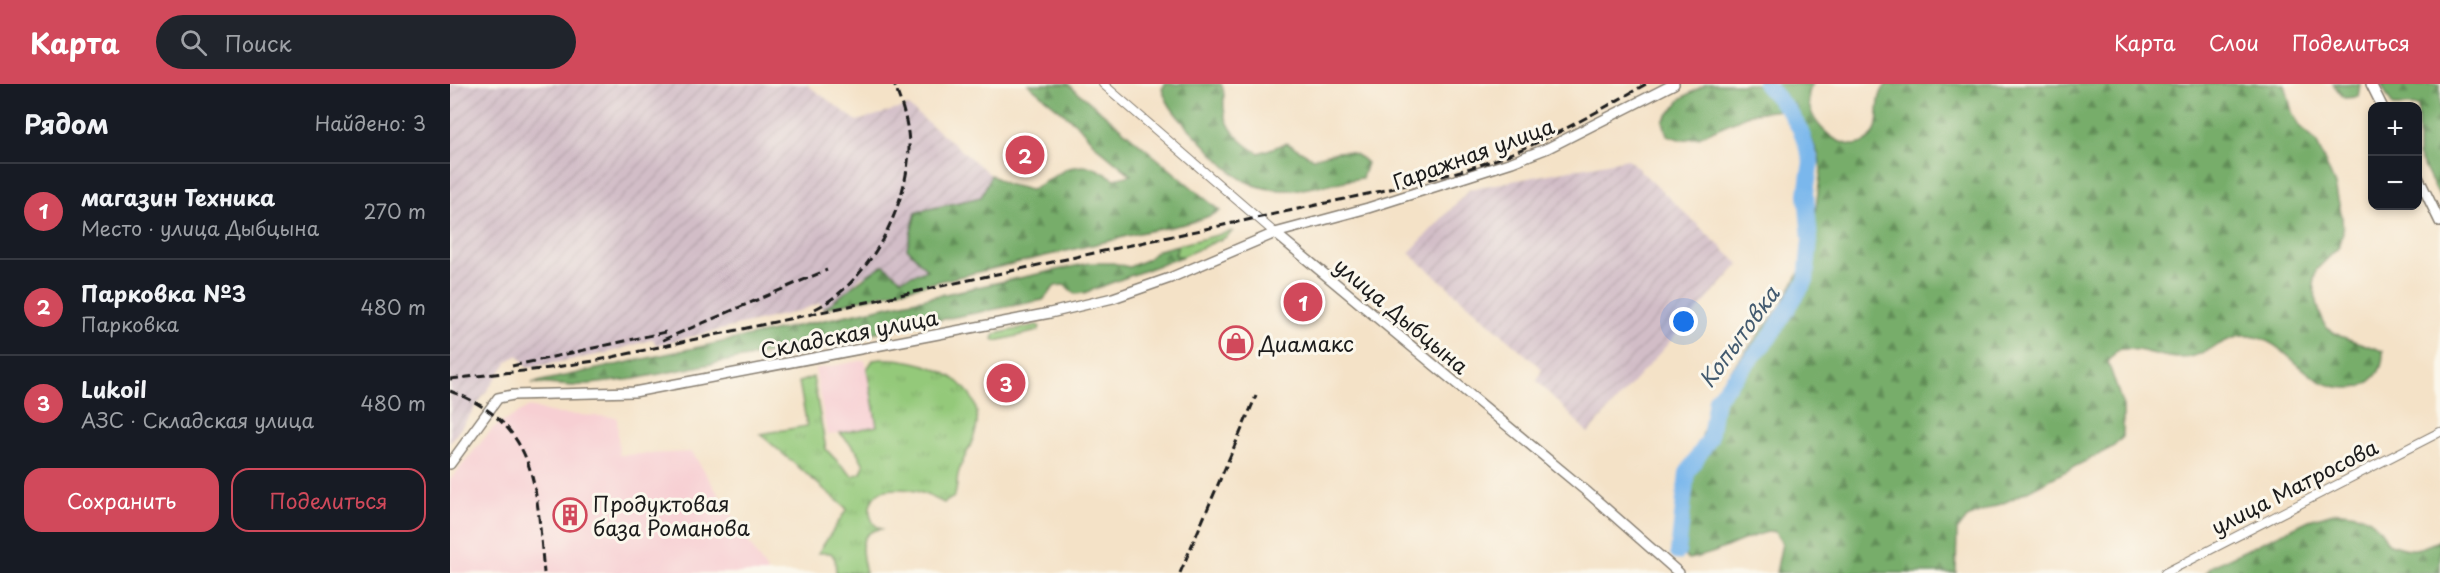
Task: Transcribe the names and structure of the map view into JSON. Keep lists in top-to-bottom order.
{
  "streets": {
    "street": [
      "Гаражная улица",
      "улица Дыбцына",
      "Складская улица",
      "улица Матросова"
    ]
  },
  "crossings": [
    ["Гаражная улица", "улица Дыбцына"],
    ["Гаражная улица", "Складская улица"],
    ["улица Дыбцына", "Складская улица"]
  ],
  "water": ["Копытовка"],
  "places": {
    "shop": ["Диамакс"],
    "building": ["Продуктовая база Романова"]
  },
  "page": {
    "header": "Карта",
    "search": "Поиск",
    "nav": ["Карта", "Слои", "Поделиться"],
    "heading": ["Рядом", "Найдено: 3"],
    "map_buttons": ["+", "−"],
    "pins": ["2", "1", "3"],
    "list": [
      {
        "mark": "1",
        "name": "магазин Техника",
        "note": "Место · улица Дыбцына",
        "value": "270 m"
      },
      {
        "mark": "2",
        "name": "Парковка №3",
        "note": "Парковка",
        "value": "480 m"
      },
      {
        "mark": "3",
        "name": "Lukoil",
        "note": "АЗС · Складская улица",
        "value": "480 m"
      }
    ],
    "buttons": ["Сохранить", "Поделиться"]
  }
}
